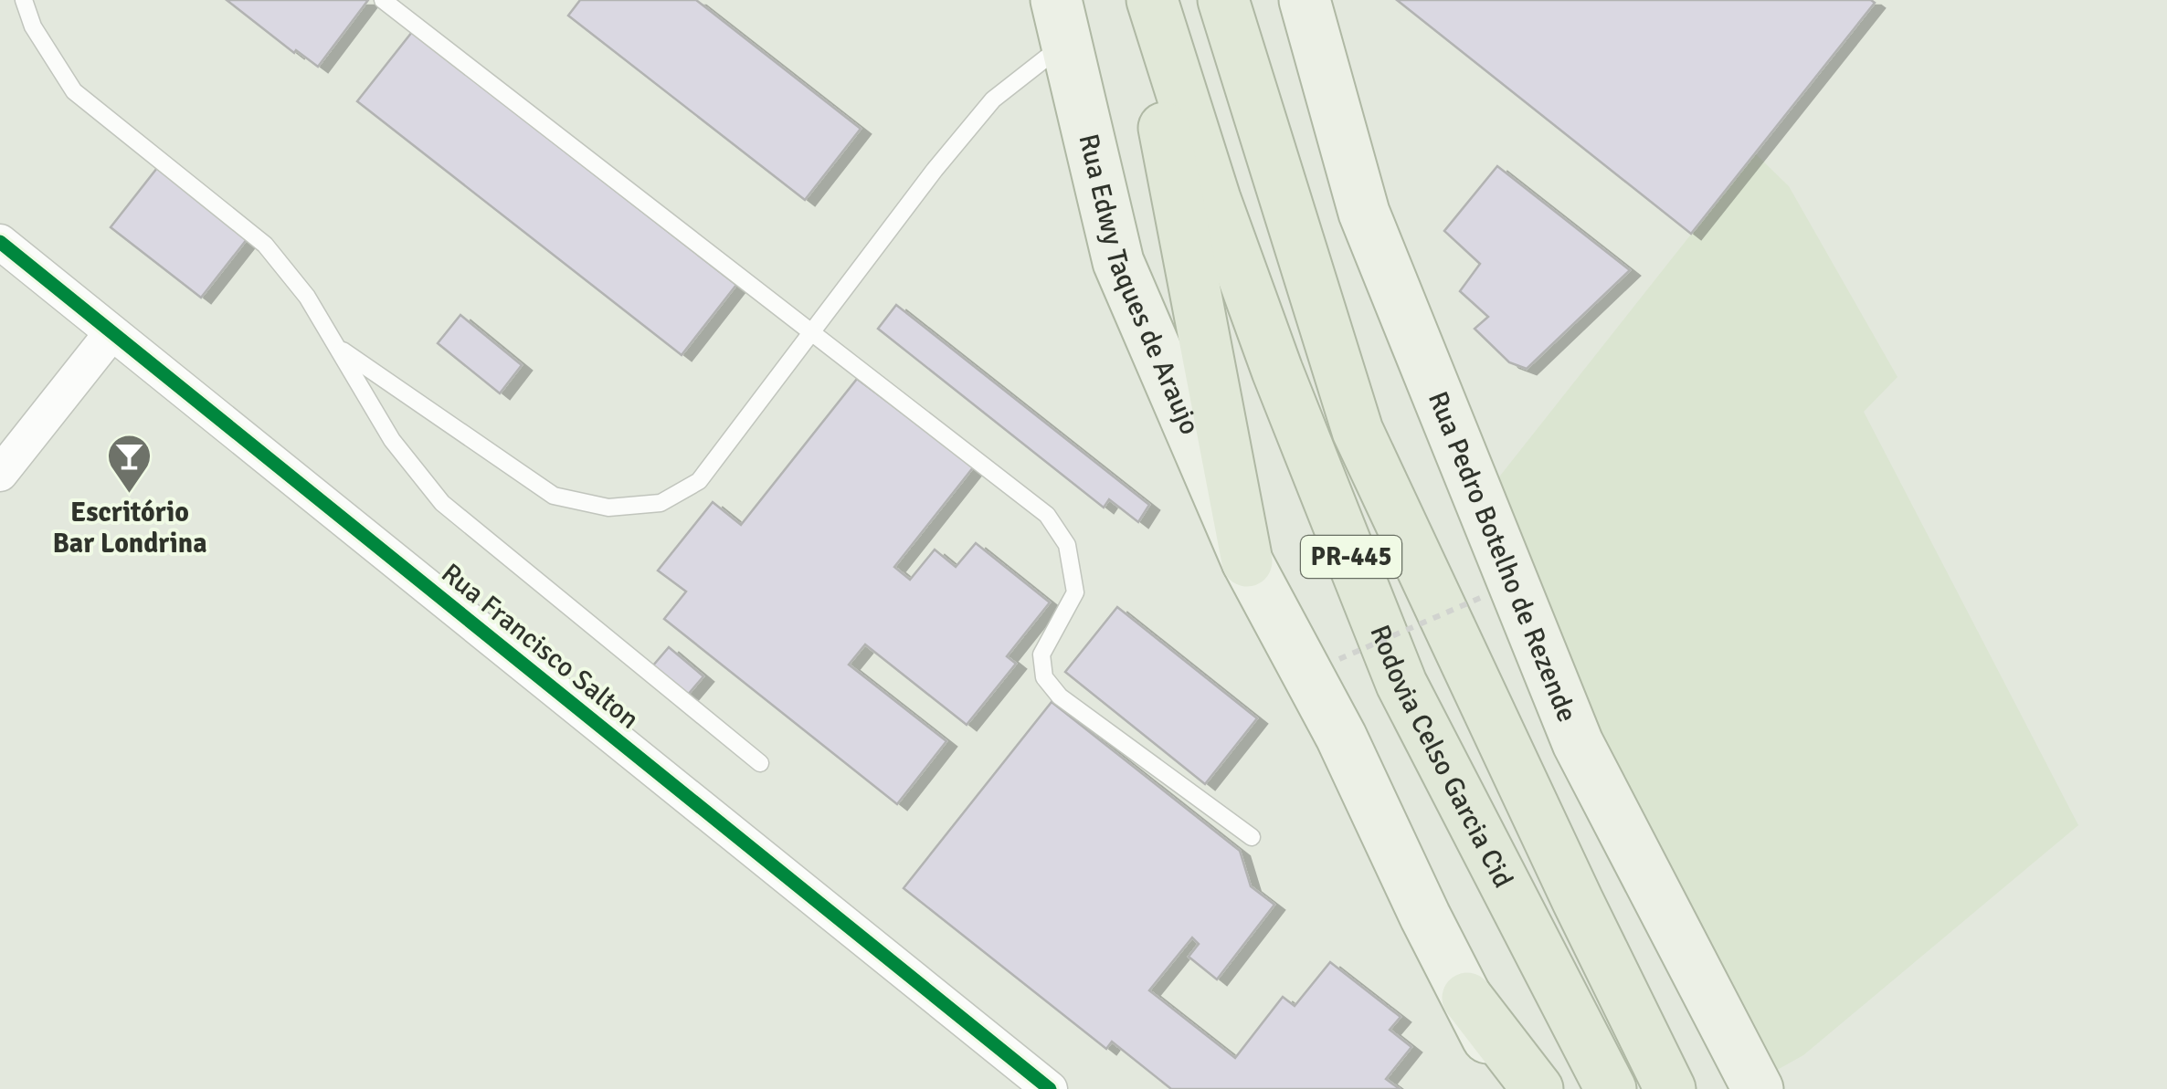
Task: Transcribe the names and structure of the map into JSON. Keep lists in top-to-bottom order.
{
  "streets": {
    "highway": ["PR-445", "Rodovia Celso Garcia Cid"],
    "main road": ["Rua Edwy Taques de Araujo", "Rua Pedro Botelho de Rezende"],
    "street": ["Rua Francisco Salton"]
  },
  "crossings": [
    ["Rua Edwy Taques de Araujo", "PR-445"]
  ],
  "places": {
    "bar": ["Escritório Bar Londrina"]
  }
}
